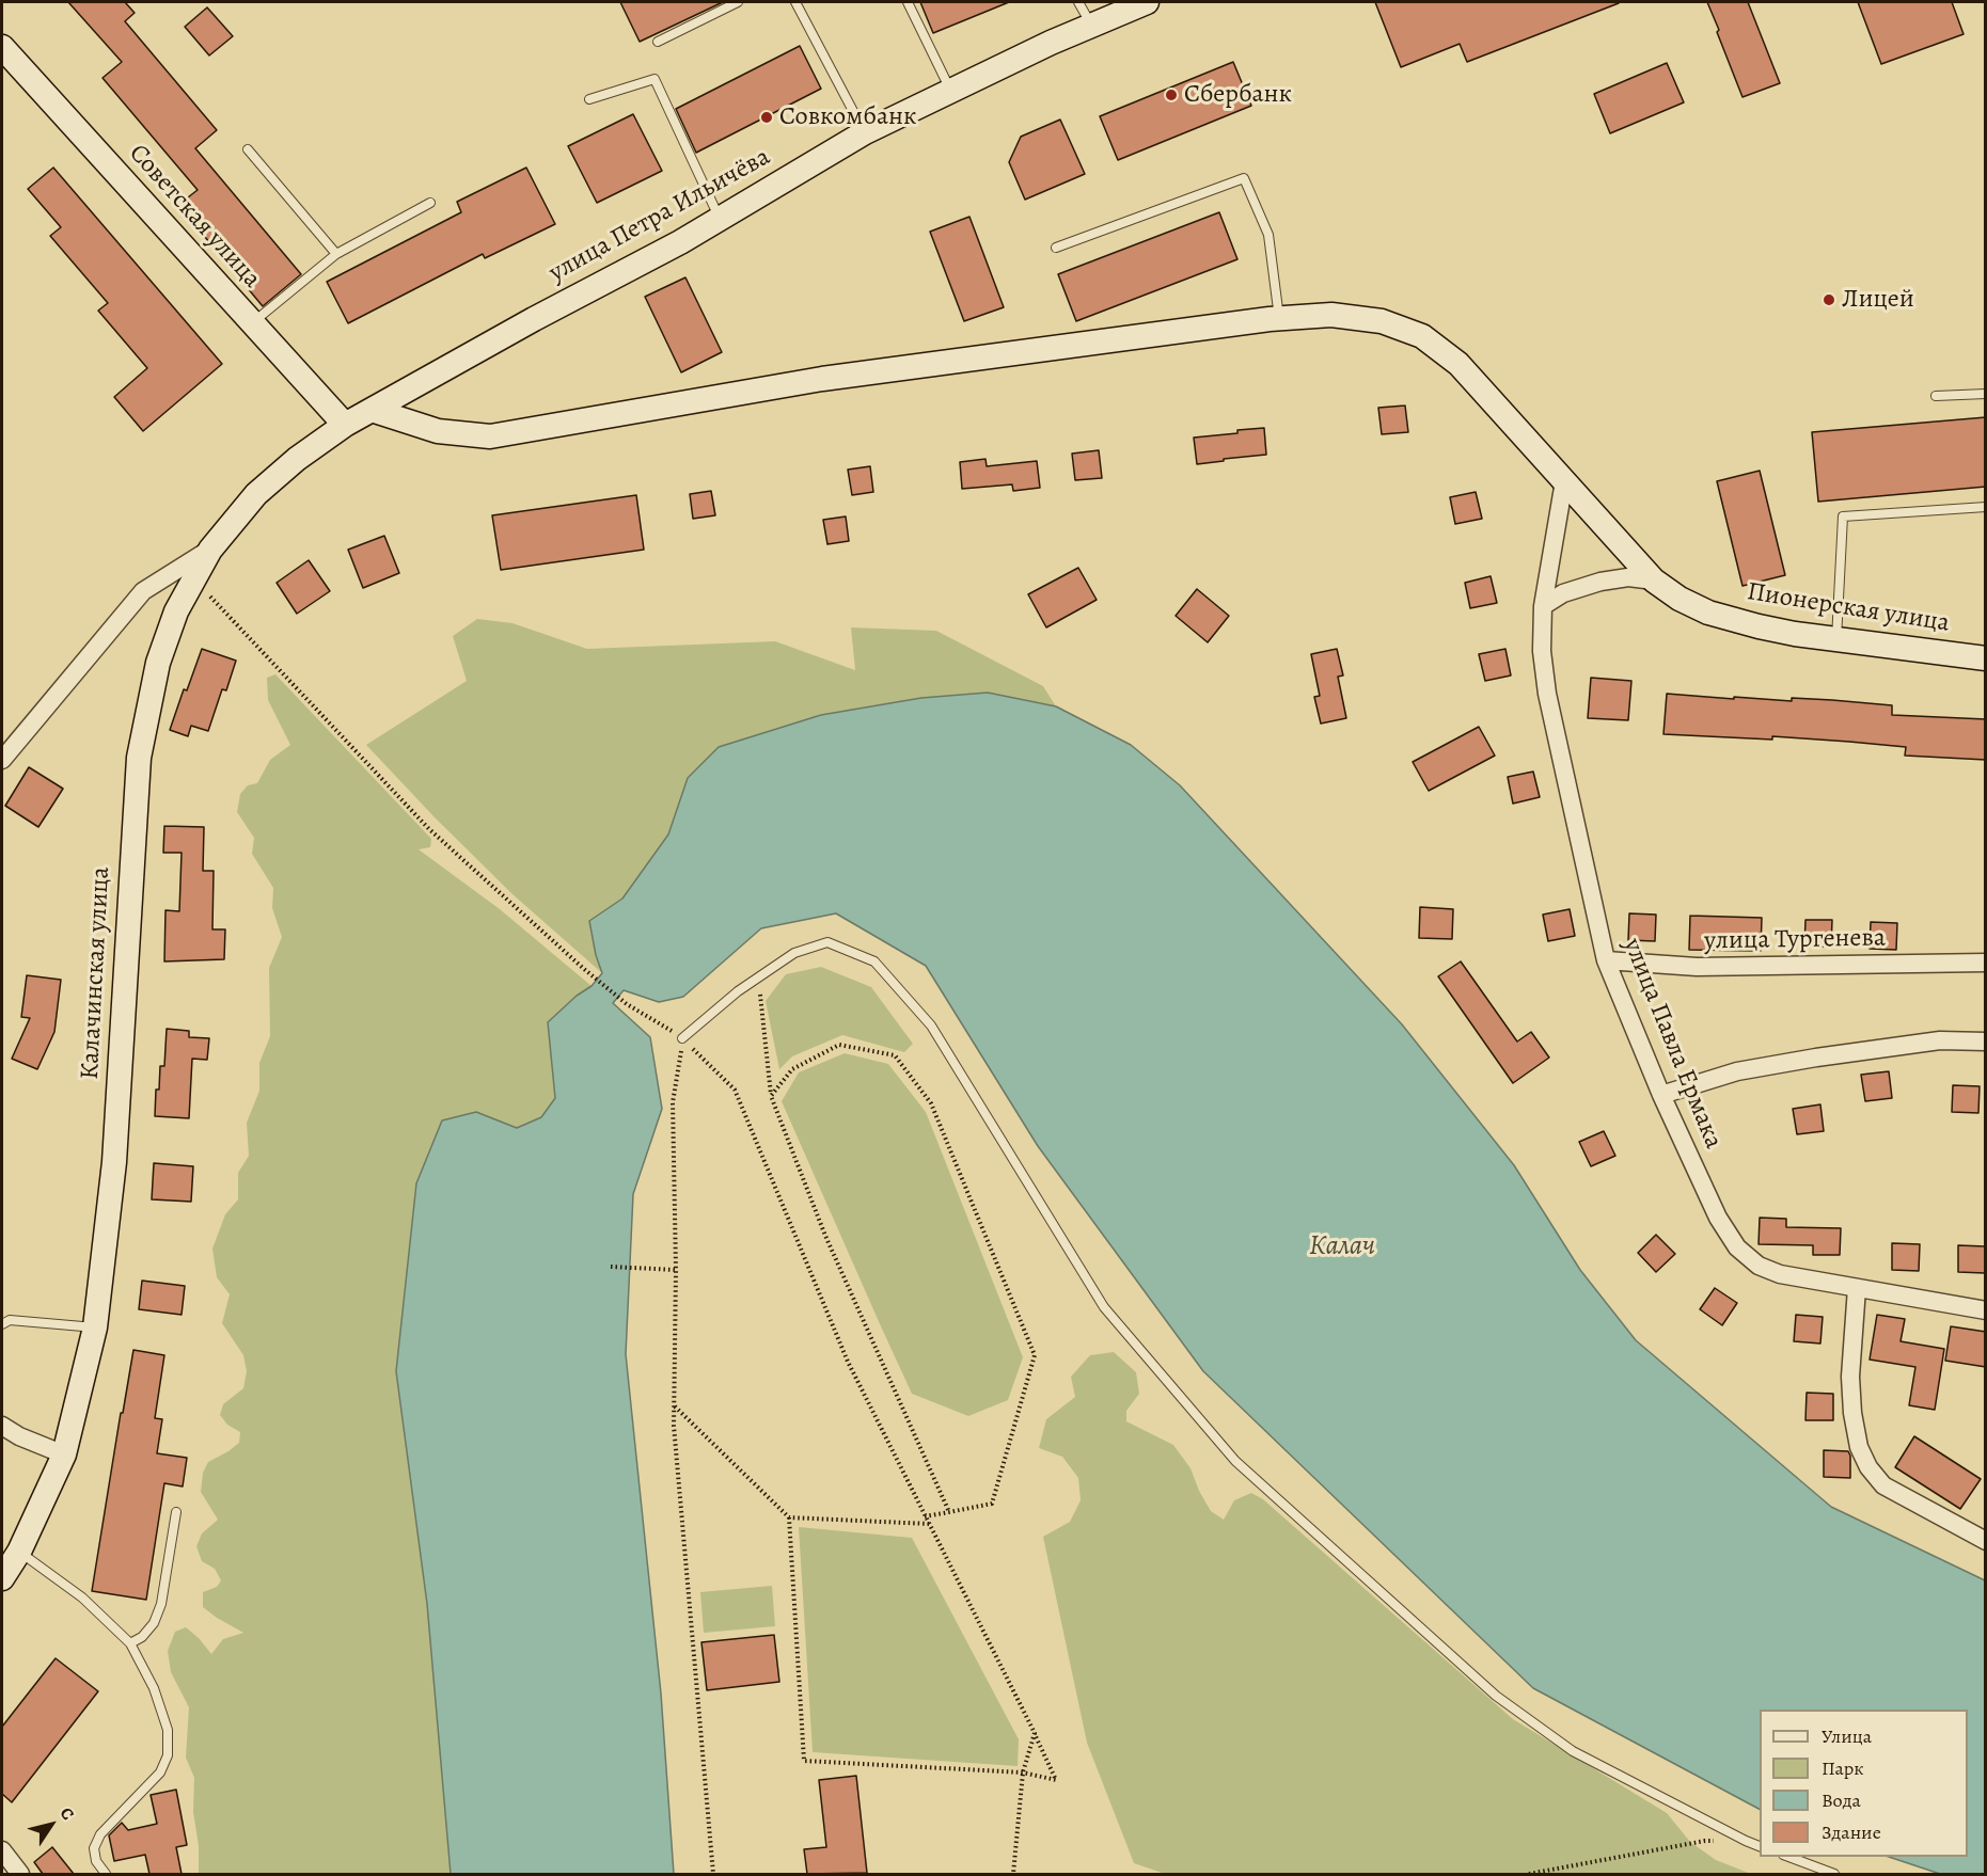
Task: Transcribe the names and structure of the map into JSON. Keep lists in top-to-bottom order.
{
  "streets": {
    "main road": [
      "улица Петра Ильичёва",
      "Советская улица",
      "Пионерская улица",
      "Калачинская улица"
    ],
    "street": ["улица Тургенева", "улица Павла Ермака"]
  },
  "crossings": [
    ["улица Петра Ильичёва", "Советская улица"],
    ["улица Петра Ильичёва", "Пионерская улица"],
    ["улица Петра Ильичёва", "Калачинская улица"],
    ["Советская улица", "Калачинская улица"],
    ["Пионерская улица", "улица Павла Ермака"],
    ["улица Тургенева", "улица Павла Ермака"]
  ],
  "water": ["Калач"],
  "places": ["Сбербанк", "Совкомбанк", "Лицей"],
  "legend": [
    "Улица",
    "Парк",
    "Вода",
    "Здание"
  ],
  "north": "top right"
}
